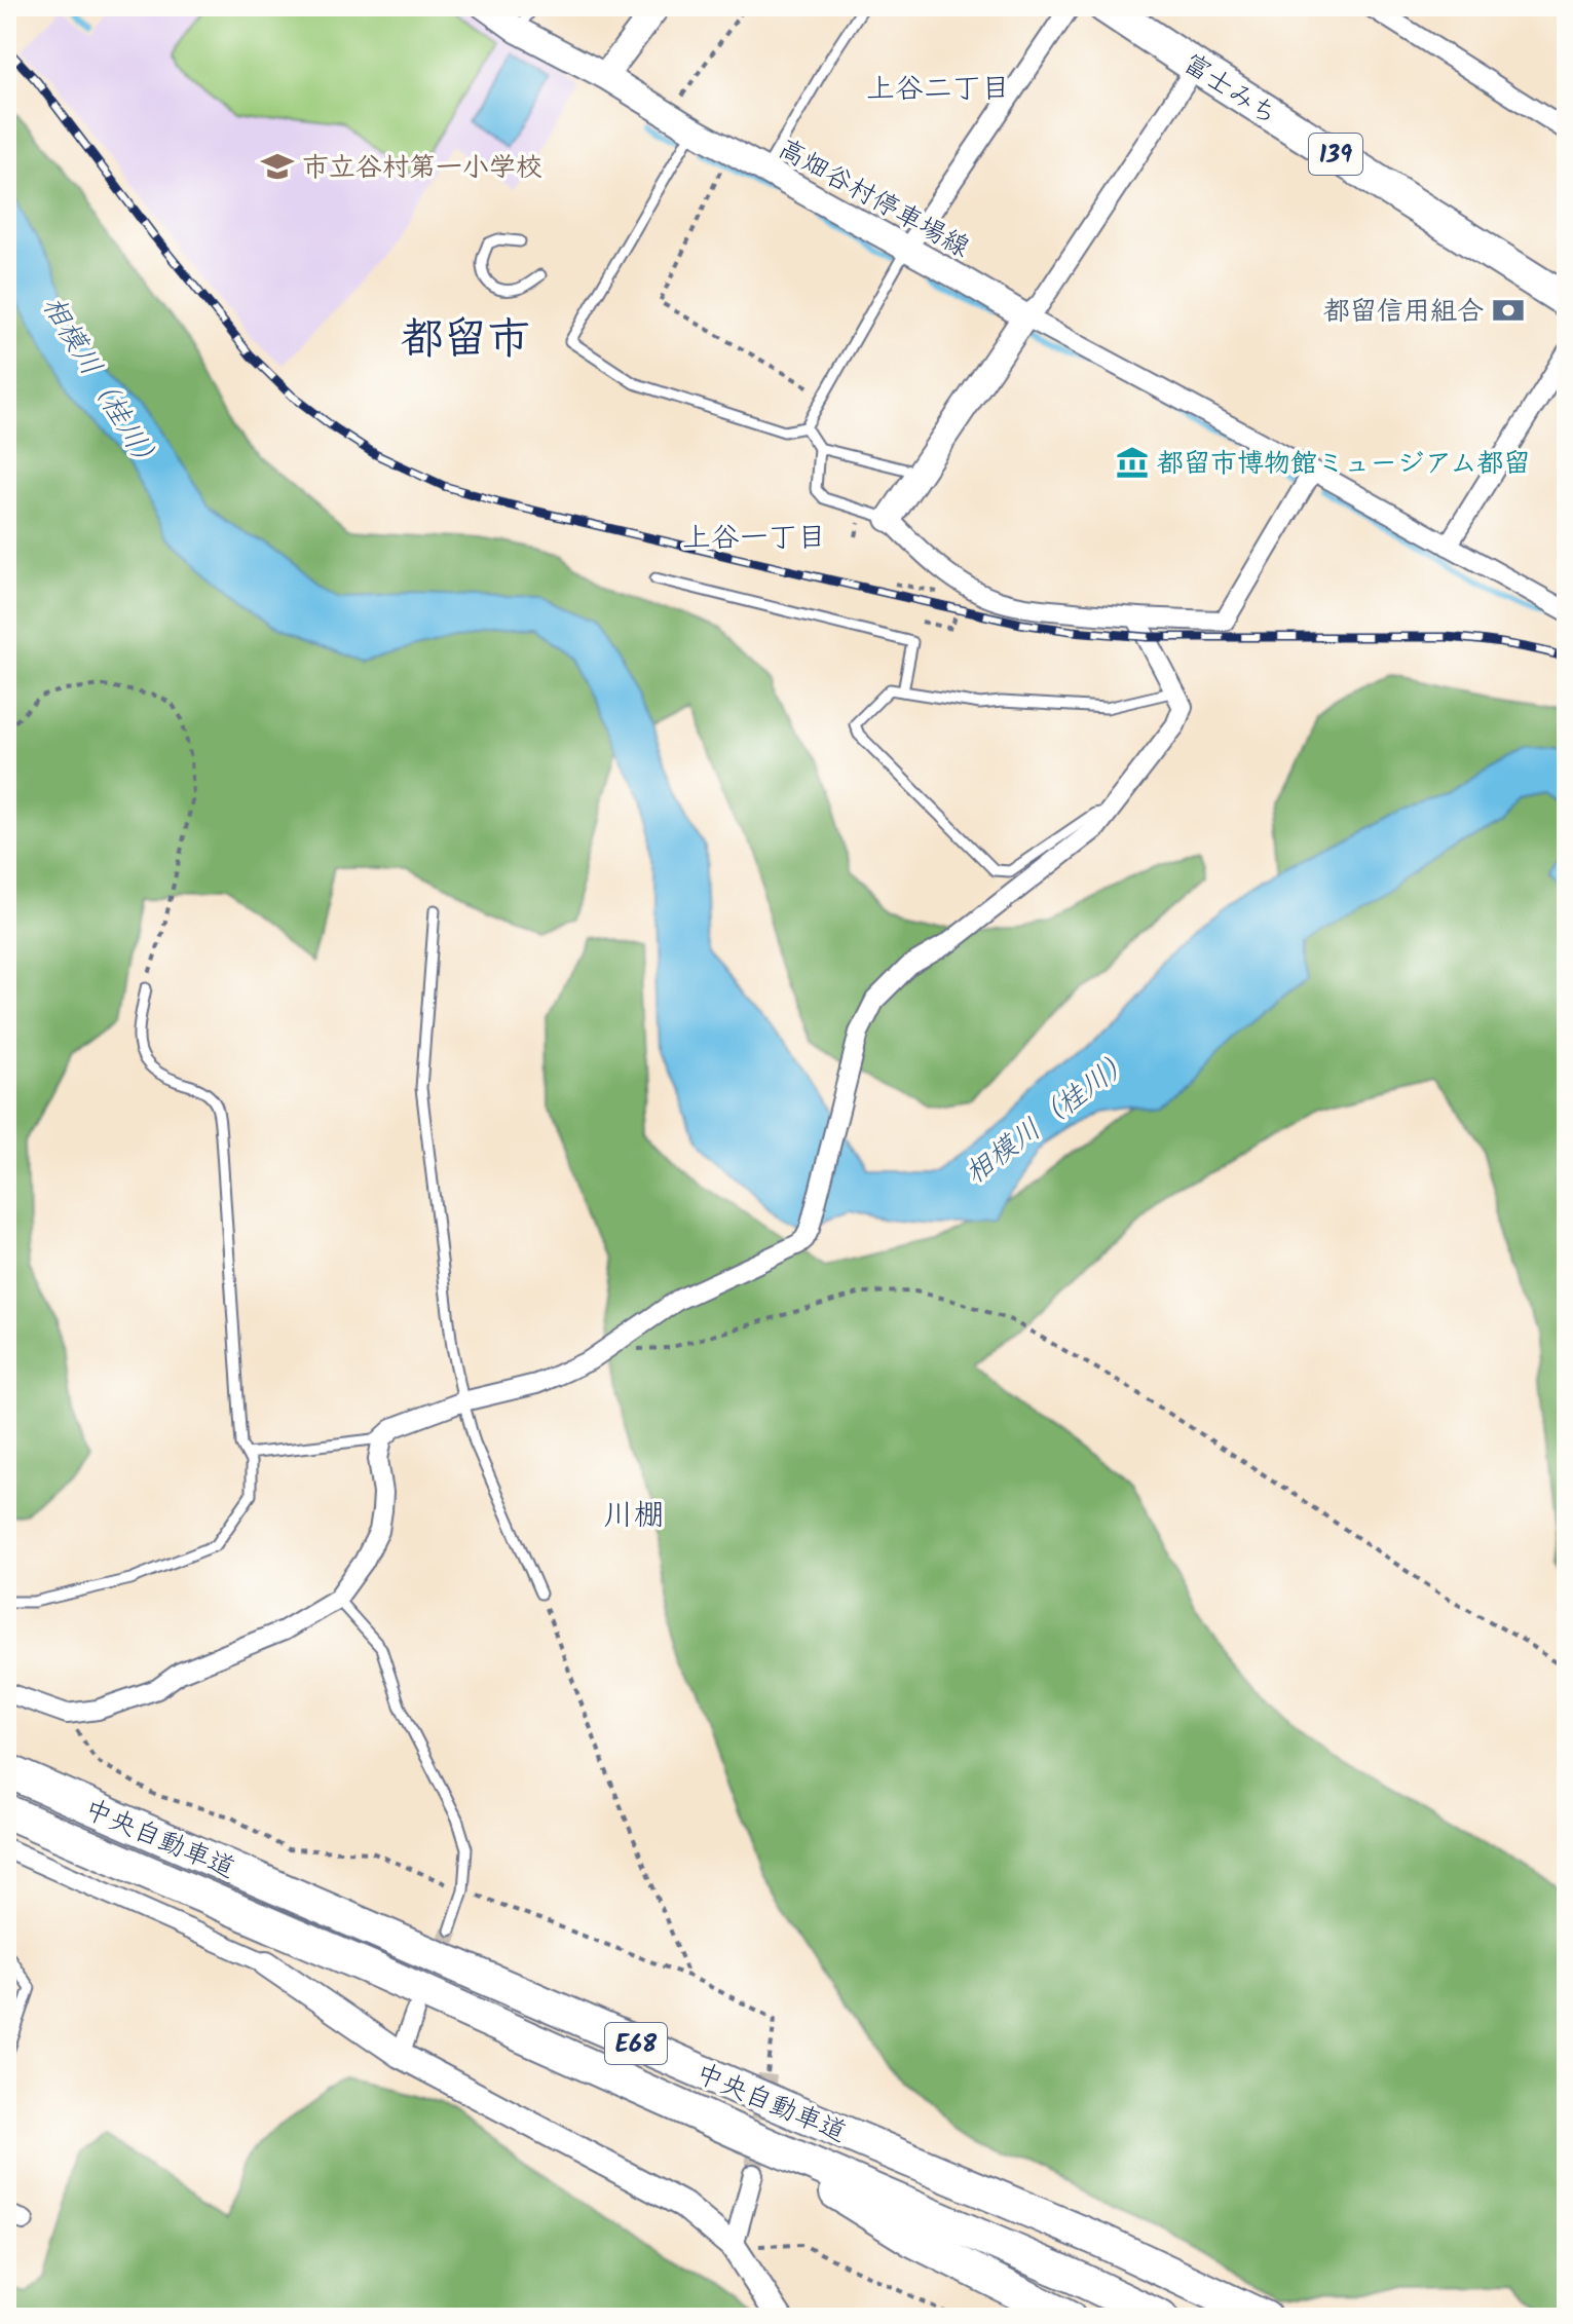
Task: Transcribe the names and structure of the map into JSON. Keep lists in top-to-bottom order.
{
  "streets": {
    "highway": [
      "富士みち",
      "139",
      "中央自動車道",
      "E68"
    ],
    "main road": ["高畑谷村停車場線"]
  },
  "districts": [
    "上谷二丁目",
    "都留市",
    "上谷一丁目",
    "川棚"
  ],
  "water": ["相模川（桂川）"],
  "places": {
    "school or university": ["市立谷村第一小学校"],
    "bank": ["都留信用組合"],
    "museum": ["都留市博物館ミュージアム都留"]
  }
}
